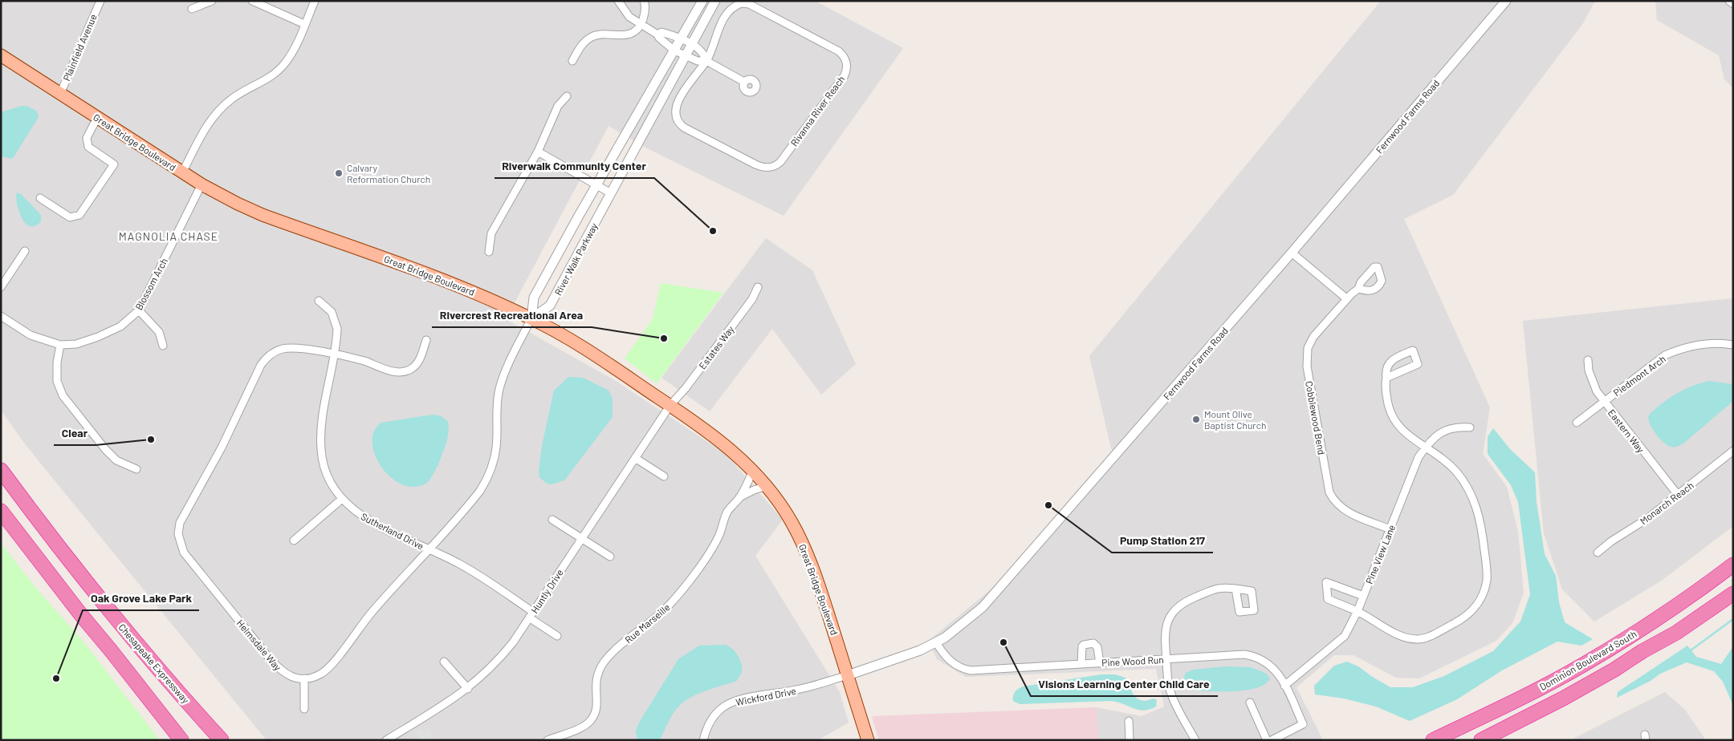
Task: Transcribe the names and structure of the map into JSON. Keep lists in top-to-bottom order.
{
  "streets": {
    "highway": ["Dominion Boulevard South", "Chesapeake Expressway"],
    "main road": ["Great Bridge Boulevard"],
    "street": [
      "Plainfield Avenue",
      "Rivanna River Reach",
      "Fernwood Farms Road",
      "River Walk Parkway",
      "Blossom Arch",
      "Estates Way",
      "Piedmont Arch",
      "Cobblewood Bend",
      "Eastern Way",
      "Monarch Reach",
      "Sutherland Drive",
      "Pine View Lane",
      "Huntly Drive",
      "Rue Marseille",
      "Helmsdale Way",
      "Pine Wood Run",
      "Wickford Drive"
    ]
  },
  "crossings": [
    ["Plainfield Avenue", "Great Bridge Boulevard"],
    ["Fernwood Farms Road", "Great Bridge Boulevard"],
    ["Fernwood Farms Road", "Pine Wood Run"],
    ["Fernwood Farms Road", "Wickford Drive"],
    ["Great Bridge Boulevard", "River Walk Parkway"],
    ["Great Bridge Boulevard", "Blossom Arch"],
    ["Great Bridge Boulevard", "Estates Way"],
    ["Great Bridge Boulevard", "Huntly Drive"],
    ["Great Bridge Boulevard", "Rue Marseille"],
    ["Great Bridge Boulevard", "Wickford Drive"],
    ["Estates Way", "Huntly Drive"],
    ["Piedmont Arch", "Eastern Way"],
    ["Cobblewood Bend", "Pine View Lane"],
    ["Eastern Way", "Monarch Reach"],
    ["Sutherland Drive", "Huntly Drive"],
    ["Sutherland Drive", "Helmsdale Way"],
    ["Pine View Lane", "Pine Wood Run"]
  ],
  "districts": ["MAGNOLIA CHASE"],
  "places": [
    "Calvary Reformation Church",
    "Riverwalk Community Center",
    "Rivercrest Recreational Area",
    "Mount Olive Baptist Church",
    "Clear",
    "Pump Station 217",
    "Visions Learning Center Child Care",
    "Oak Grove Lake Park"
  ]
}
